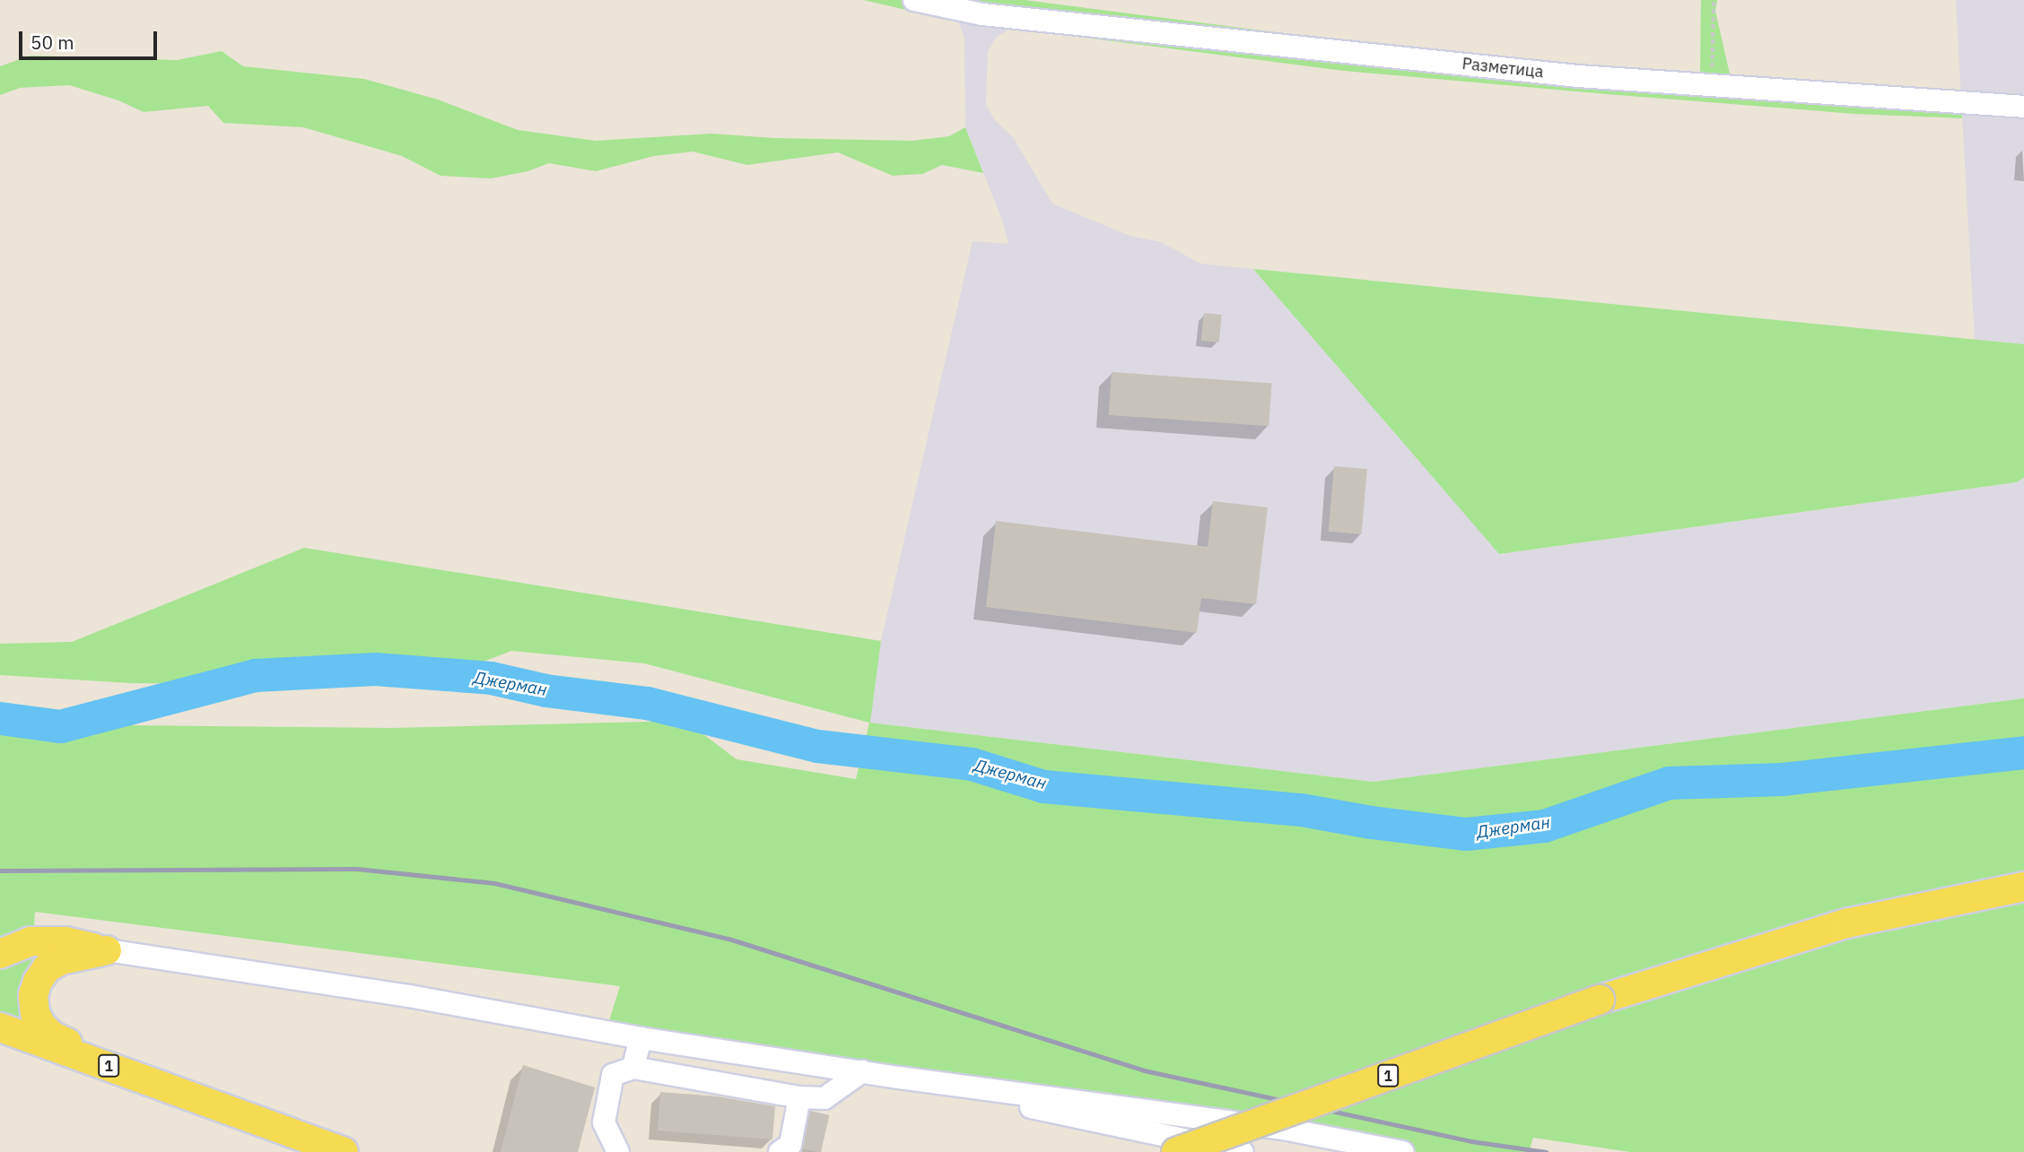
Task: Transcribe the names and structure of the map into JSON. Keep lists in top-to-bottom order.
{
  "streets": {
    "main road": ["1"],
    "street": ["Разметица"]
  },
  "water": ["Джерман"],
  "scale_bar": "50 m"
}
